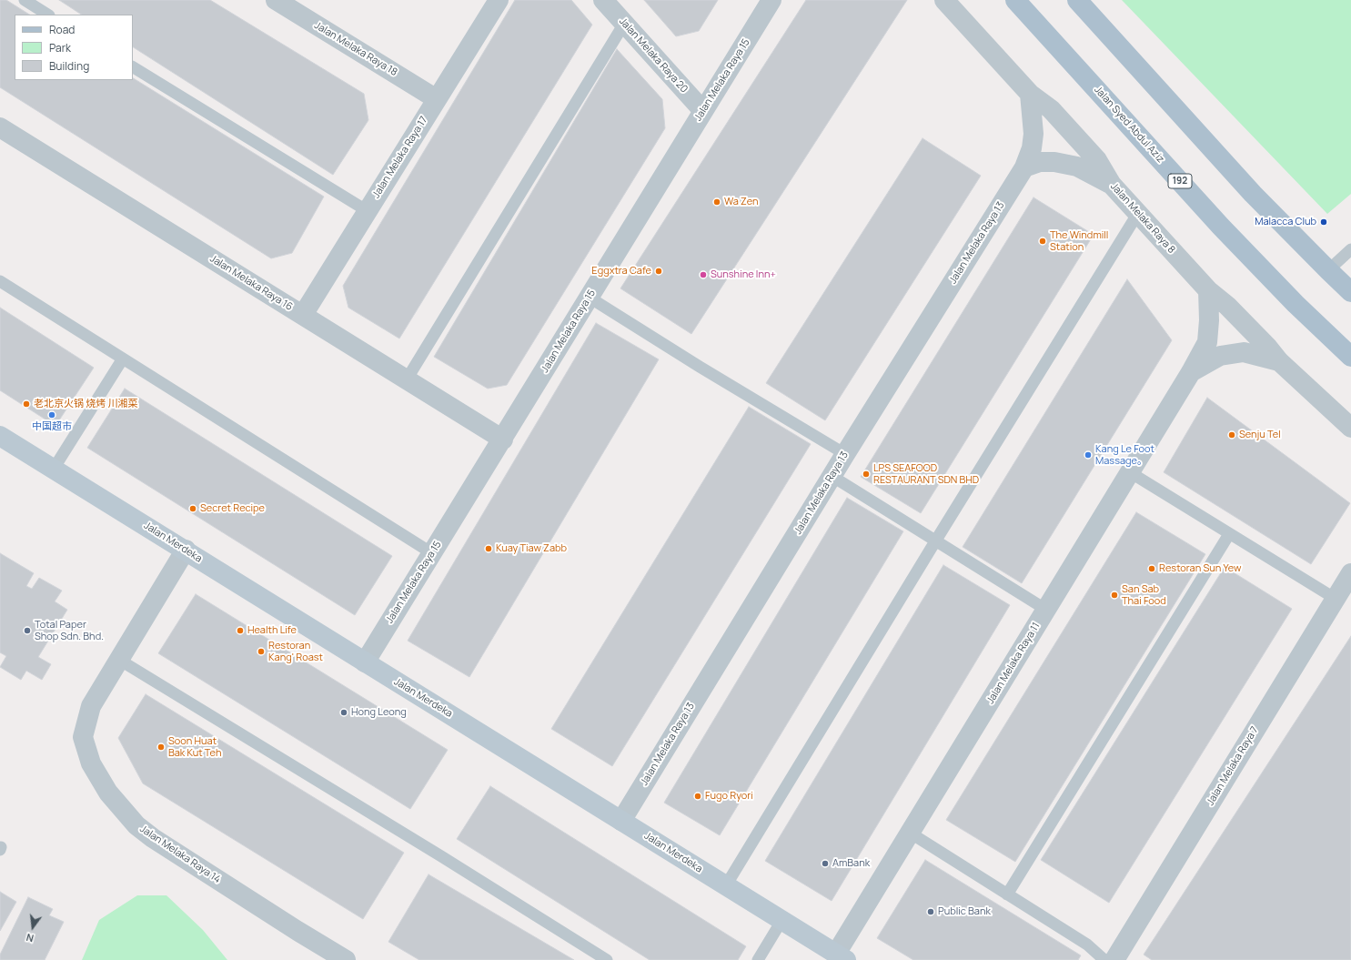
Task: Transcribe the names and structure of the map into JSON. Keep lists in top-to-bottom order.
{
  "streets": {
    "main road": ["Jalan Syed Abdul Aziz", "192", "Jalan Merdeka"],
    "street": [
      "Jalan Melaka Raya 18",
      "Jalan Melaka Raya 20",
      "Jalan Melaka Raya 15",
      "Jalan Melaka Raya 17",
      "Jalan Melaka Raya 8",
      "Jalan Melaka Raya 13",
      "Jalan Melaka Raya 16",
      "Jalan Melaka Raya 11",
      "Jalan Melaka Raya 7",
      "Jalan Melaka Raya 14"
    ]
  },
  "crossings": [
    ["Jalan Melaka Raya 18", "Jalan Melaka Raya 17"],
    ["Jalan Melaka Raya 20", "Jalan Melaka Raya 15"],
    ["Jalan Melaka Raya 15", "Jalan Melaka Raya 16"],
    ["Jalan Melaka Raya 15", "Jalan Merdeka"],
    ["Jalan Melaka Raya 17", "Jalan Melaka Raya 16"],
    ["Jalan Melaka Raya 8", "Jalan Melaka Raya 13"],
    ["Jalan Melaka Raya 8", "Jalan Melaka Raya 11"],
    ["Jalan Melaka Raya 13", "Jalan Merdeka"],
    ["Jalan Merdeka", "Jalan Melaka Raya 11"],
    ["Jalan Merdeka", "Jalan Melaka Raya 14"]
  ],
  "places": [
    "Wa Zen",
    "Malacca Club",
    "The Windmill Station",
    "Eggxtra Cafe",
    "Sunshine Inn+",
    "老北京火锅 烧烤 川湘菜",
    "中国超市",
    "Senju Tel",
    "Kang Le Foot Massage。",
    "LPS SEAFOOD RESTAURANT SDN BHD",
    "Secret Recipe",
    "Kuay Tiaw Zabb",
    "Restoran Sun Yew",
    "San Sab Thai Food",
    "Total Paper Shop Sdn. Bhd.",
    "Health Life",
    "Restoran Kang' Roast",
    "Hong Leong",
    "Soon Huat Bak Kut Teh",
    "Fugo Ryori",
    "AmBank",
    "Public Bank"
  ],
  "legend": ["Road", "Park", "Building"],
  "north": "bottom"
}
